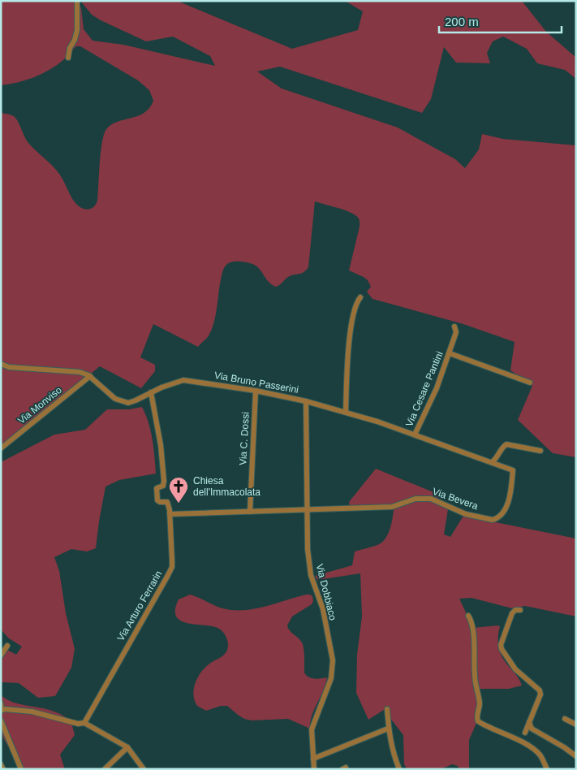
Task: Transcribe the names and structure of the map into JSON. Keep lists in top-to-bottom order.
{
  "streets": {
    "street": [
      "Via Bruno Passerini",
      "Via Cesare Pantini",
      "Via Monviso",
      "Via C. Dossi",
      "Via Bevera",
      "Via Dobbiaco",
      "Via Arturo Ferrarin"
    ]
  },
  "crossings": [
    ["Via Bruno Passerini", "Via Cesare Pantini"],
    ["Via Bruno Passerini", "Via Monviso"],
    ["Via Bruno Passerini", "Via C. Dossi"],
    ["Via Bruno Passerini", "Via Bevera"],
    ["Via Bruno Passerini", "Via Dobbiaco"],
    ["Via Bevera", "Via Dobbiaco"]
  ],
  "places": {
    "church": ["Chiesa dell'Immacolata"]
  },
  "scale_bar": "200 m"
}
